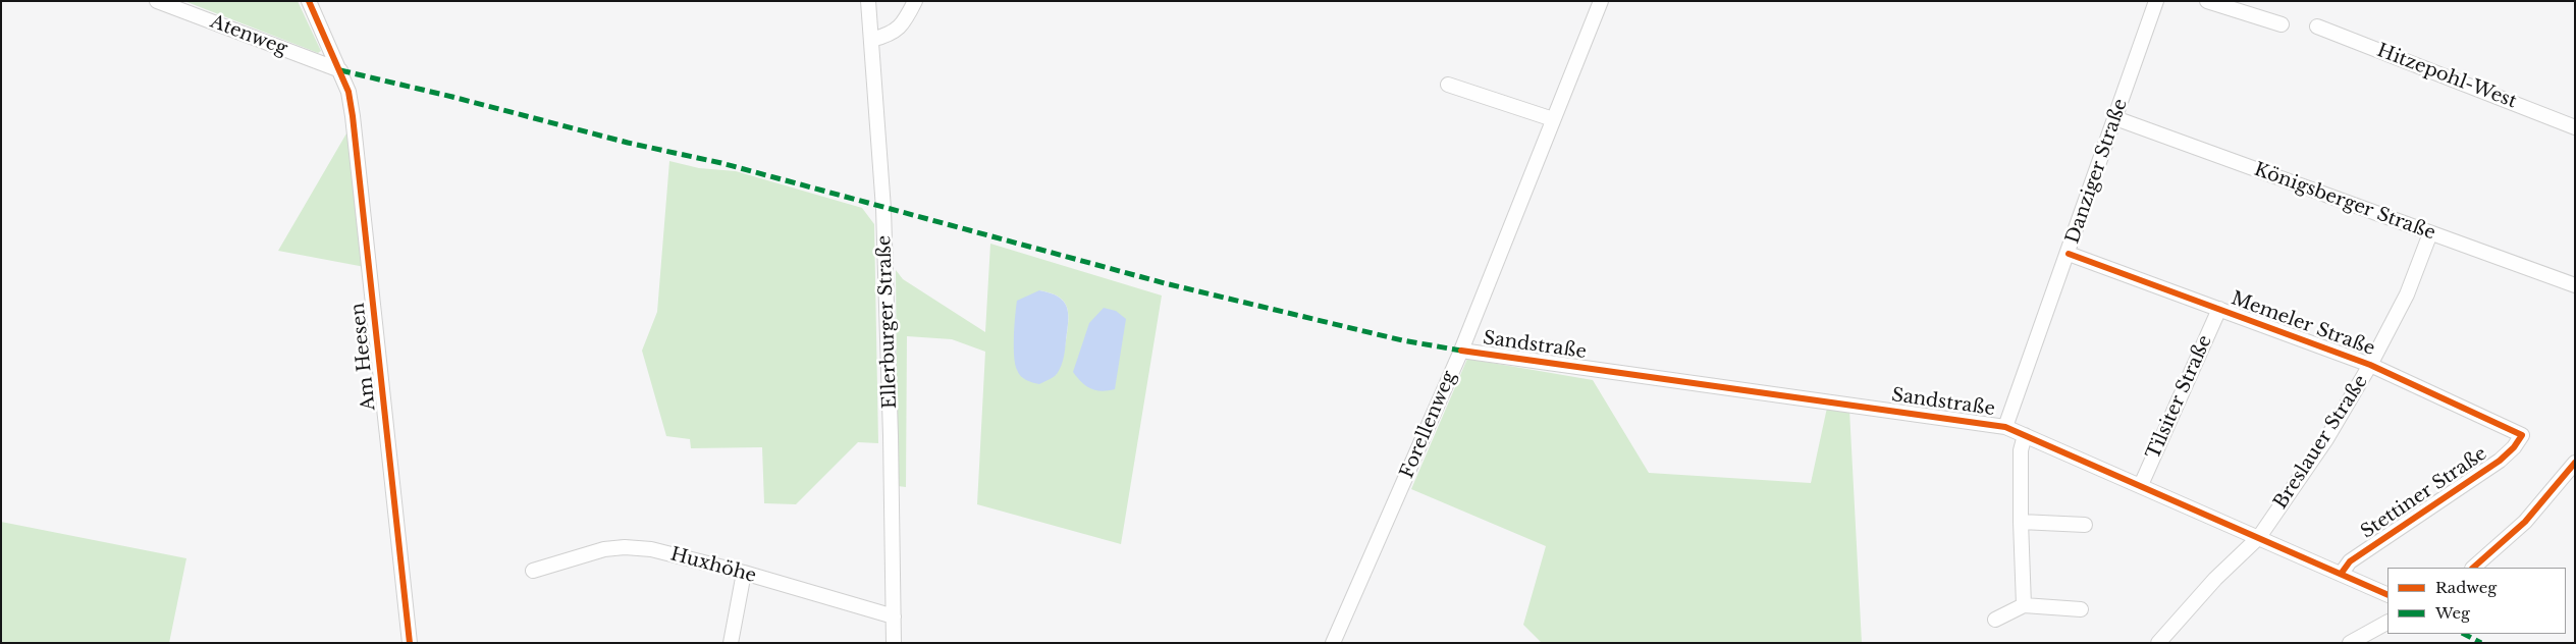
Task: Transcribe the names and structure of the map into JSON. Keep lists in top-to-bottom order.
{
  "streets": {
    "street": [
      "Atenweg",
      "Hitzepohl-West",
      "Danziger Straße",
      "Königsberger Straße",
      "Ellerburger Straße",
      "Memeler Straße",
      "Sandstraße",
      "Am Heesen",
      "Tilsiter Straße",
      "Forellenweg",
      "Breslauer Straße",
      "Stettiner Straße",
      "Huxhöhe"
    ]
  },
  "crossings": [
    ["Atenweg", "Am Heesen"],
    ["Danziger Straße", "Königsberger Straße"],
    ["Danziger Straße", "Memeler Straße"],
    ["Danziger Straße", "Sandstraße"],
    ["Königsberger Straße", "Breslauer Straße"],
    ["Ellerburger Straße", "Huxhöhe"],
    ["Memeler Straße", "Tilsiter Straße"],
    ["Memeler Straße", "Breslauer Straße"],
    ["Memeler Straße", "Stettiner Straße"],
    ["Sandstraße", "Tilsiter Straße"],
    ["Sandstraße", "Forellenweg"],
    ["Sandstraße", "Breslauer Straße"],
    ["Sandstraße", "Stettiner Straße"]
  ],
  "legend": ["Radweg", "Weg"]
}
